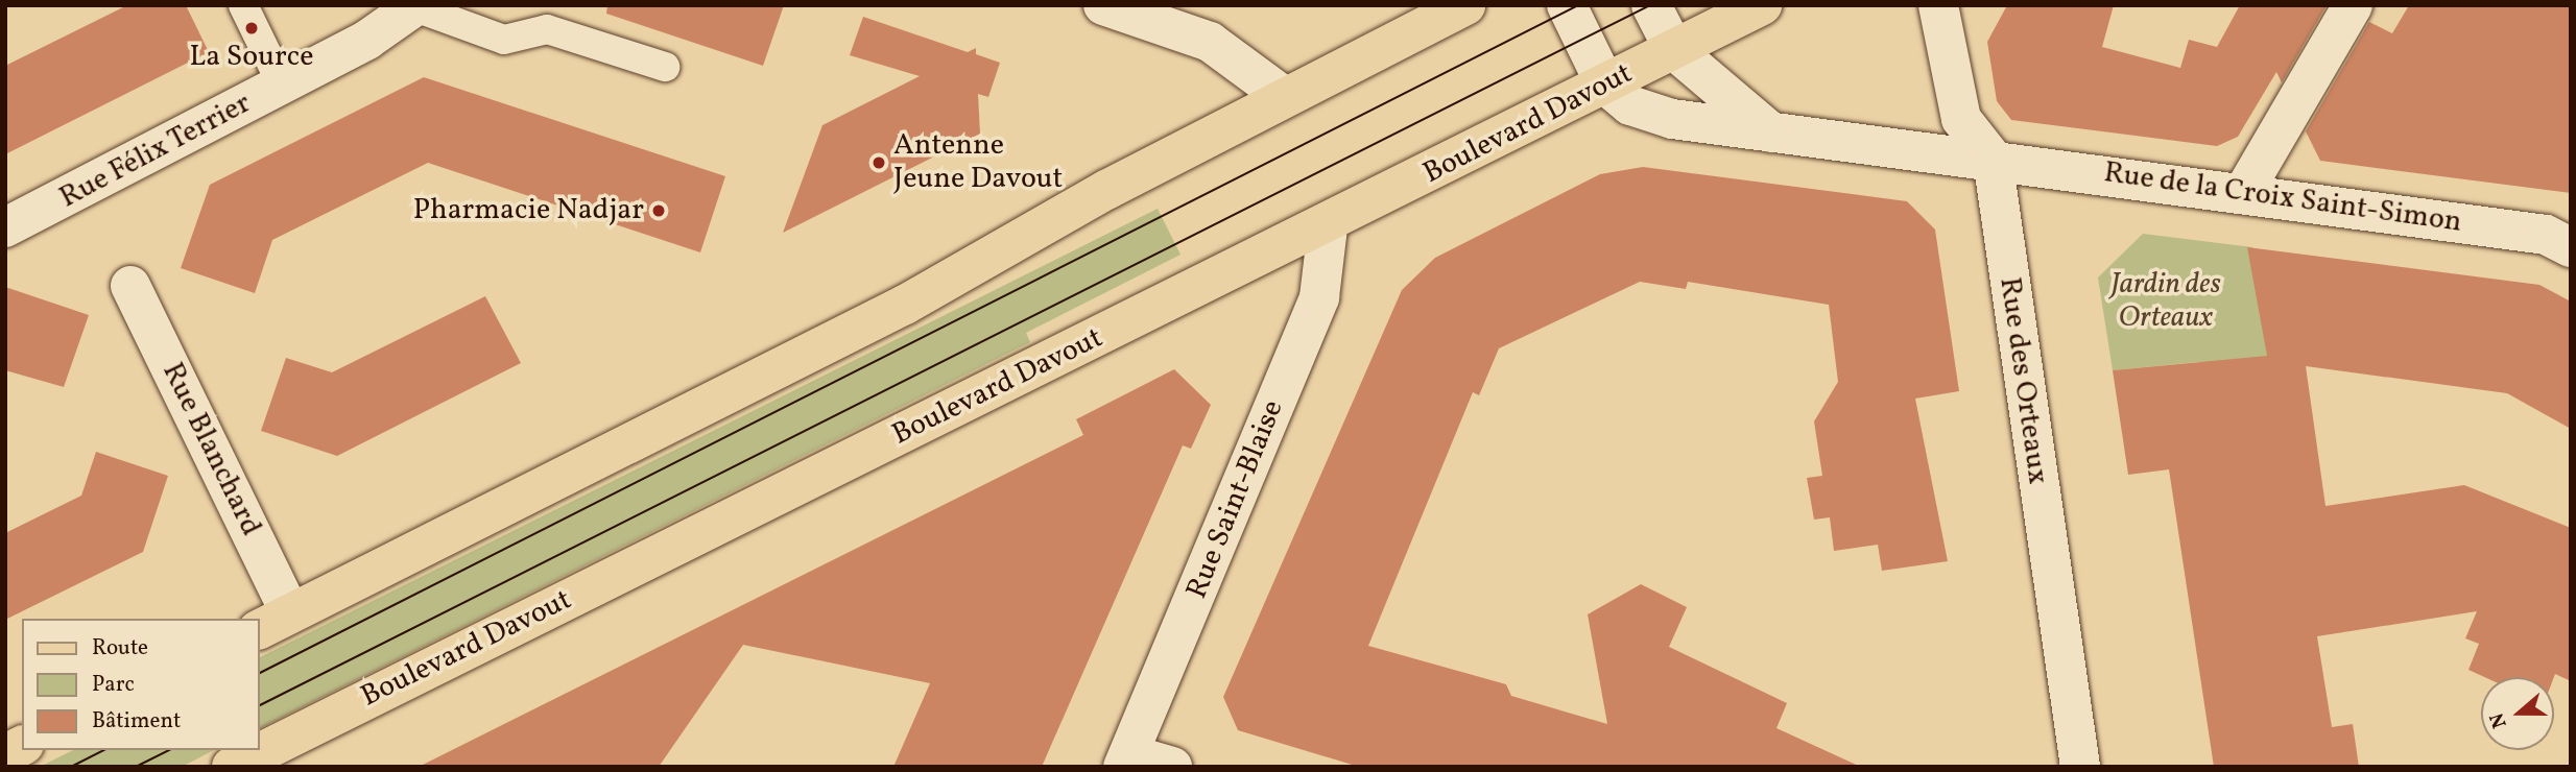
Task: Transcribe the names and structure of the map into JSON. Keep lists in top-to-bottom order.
{
  "streets": {
    "main road": ["Boulevard Davout"],
    "street": [
      "Rue Félix Terrier",
      "Rue de la Croix Saint-Simon",
      "Rue des Orteaux",
      "Rue Blanchard",
      "Rue Saint-Blaise"
    ]
  },
  "crossings": [
    ["Boulevard Davout", "Rue de la Croix Saint-Simon"],
    ["Boulevard Davout", "Rue Saint-Blaise"],
    ["Rue de la Croix Saint-Simon", "Rue des Orteaux"]
  ],
  "parks": ["Jardin des Orteaux"],
  "places": ["La Source", "Antenne Jeune Davout", "Pharmacie Nadjar"],
  "legend": ["Route", "Parc", "Bâtiment"],
  "north": "left"
}
